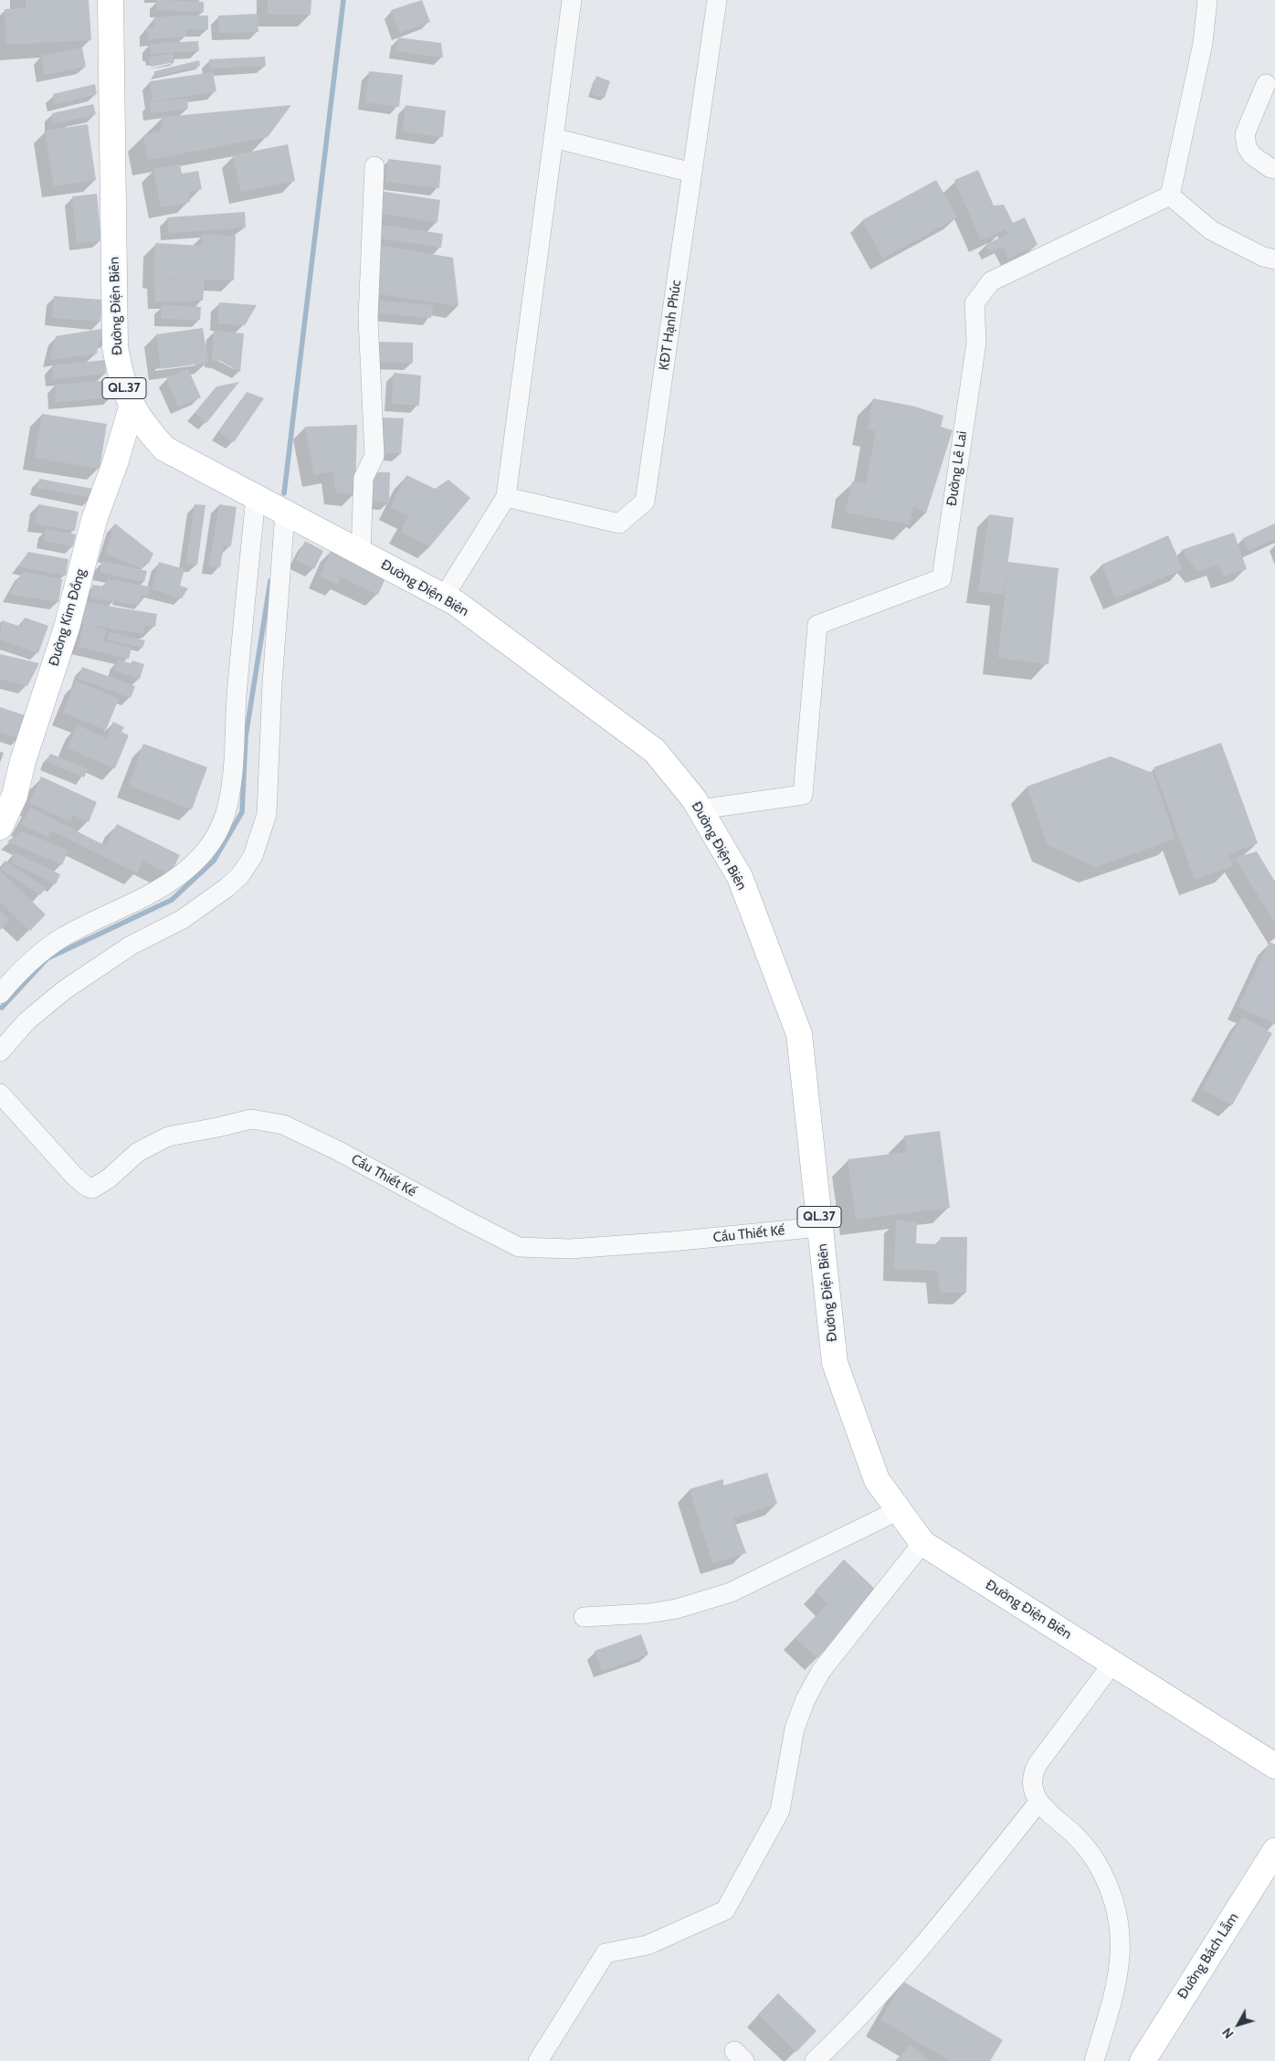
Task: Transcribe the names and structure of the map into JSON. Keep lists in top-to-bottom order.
{
  "streets": {
    "main road": [
      "Đường Điện Biên",
      "QL.37",
      "Đường Kim Đồng",
      "Đường Bách Lẫm"
    ],
    "street": ["KĐT Hạnh Phúc", "Đường Lê Lai", "Cầu Thiết Kế"]
  },
  "crossings": [
    ["Đường Điện Biên", "Đường Lê Lai"],
    ["Đường Điện Biên", "Đường Kim Đồng"],
    ["Đường Điện Biên", "Cầu Thiết Kế"]
  ],
  "north": "bottom left"
}
